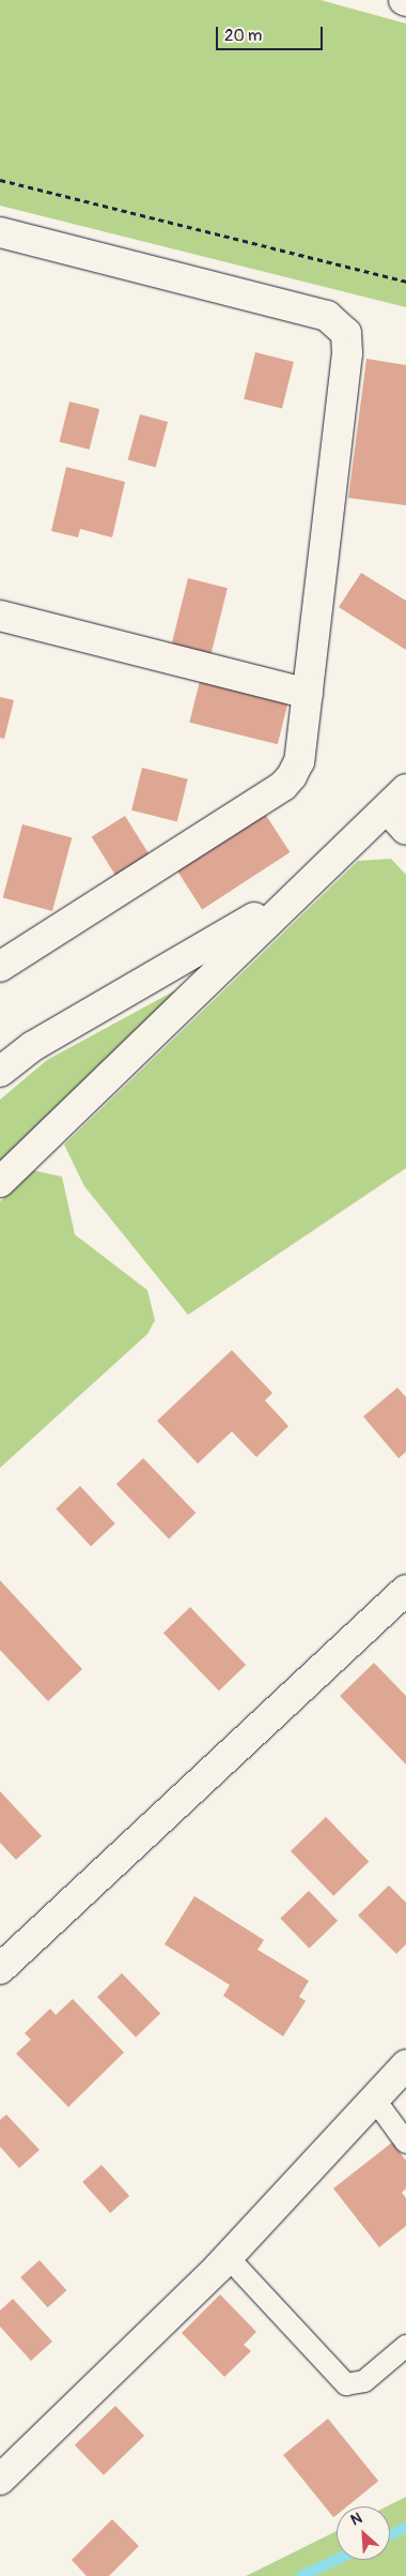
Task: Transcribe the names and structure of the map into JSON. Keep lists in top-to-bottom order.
{
  "scale_bar": "20 m",
  "north": "top left"
}
